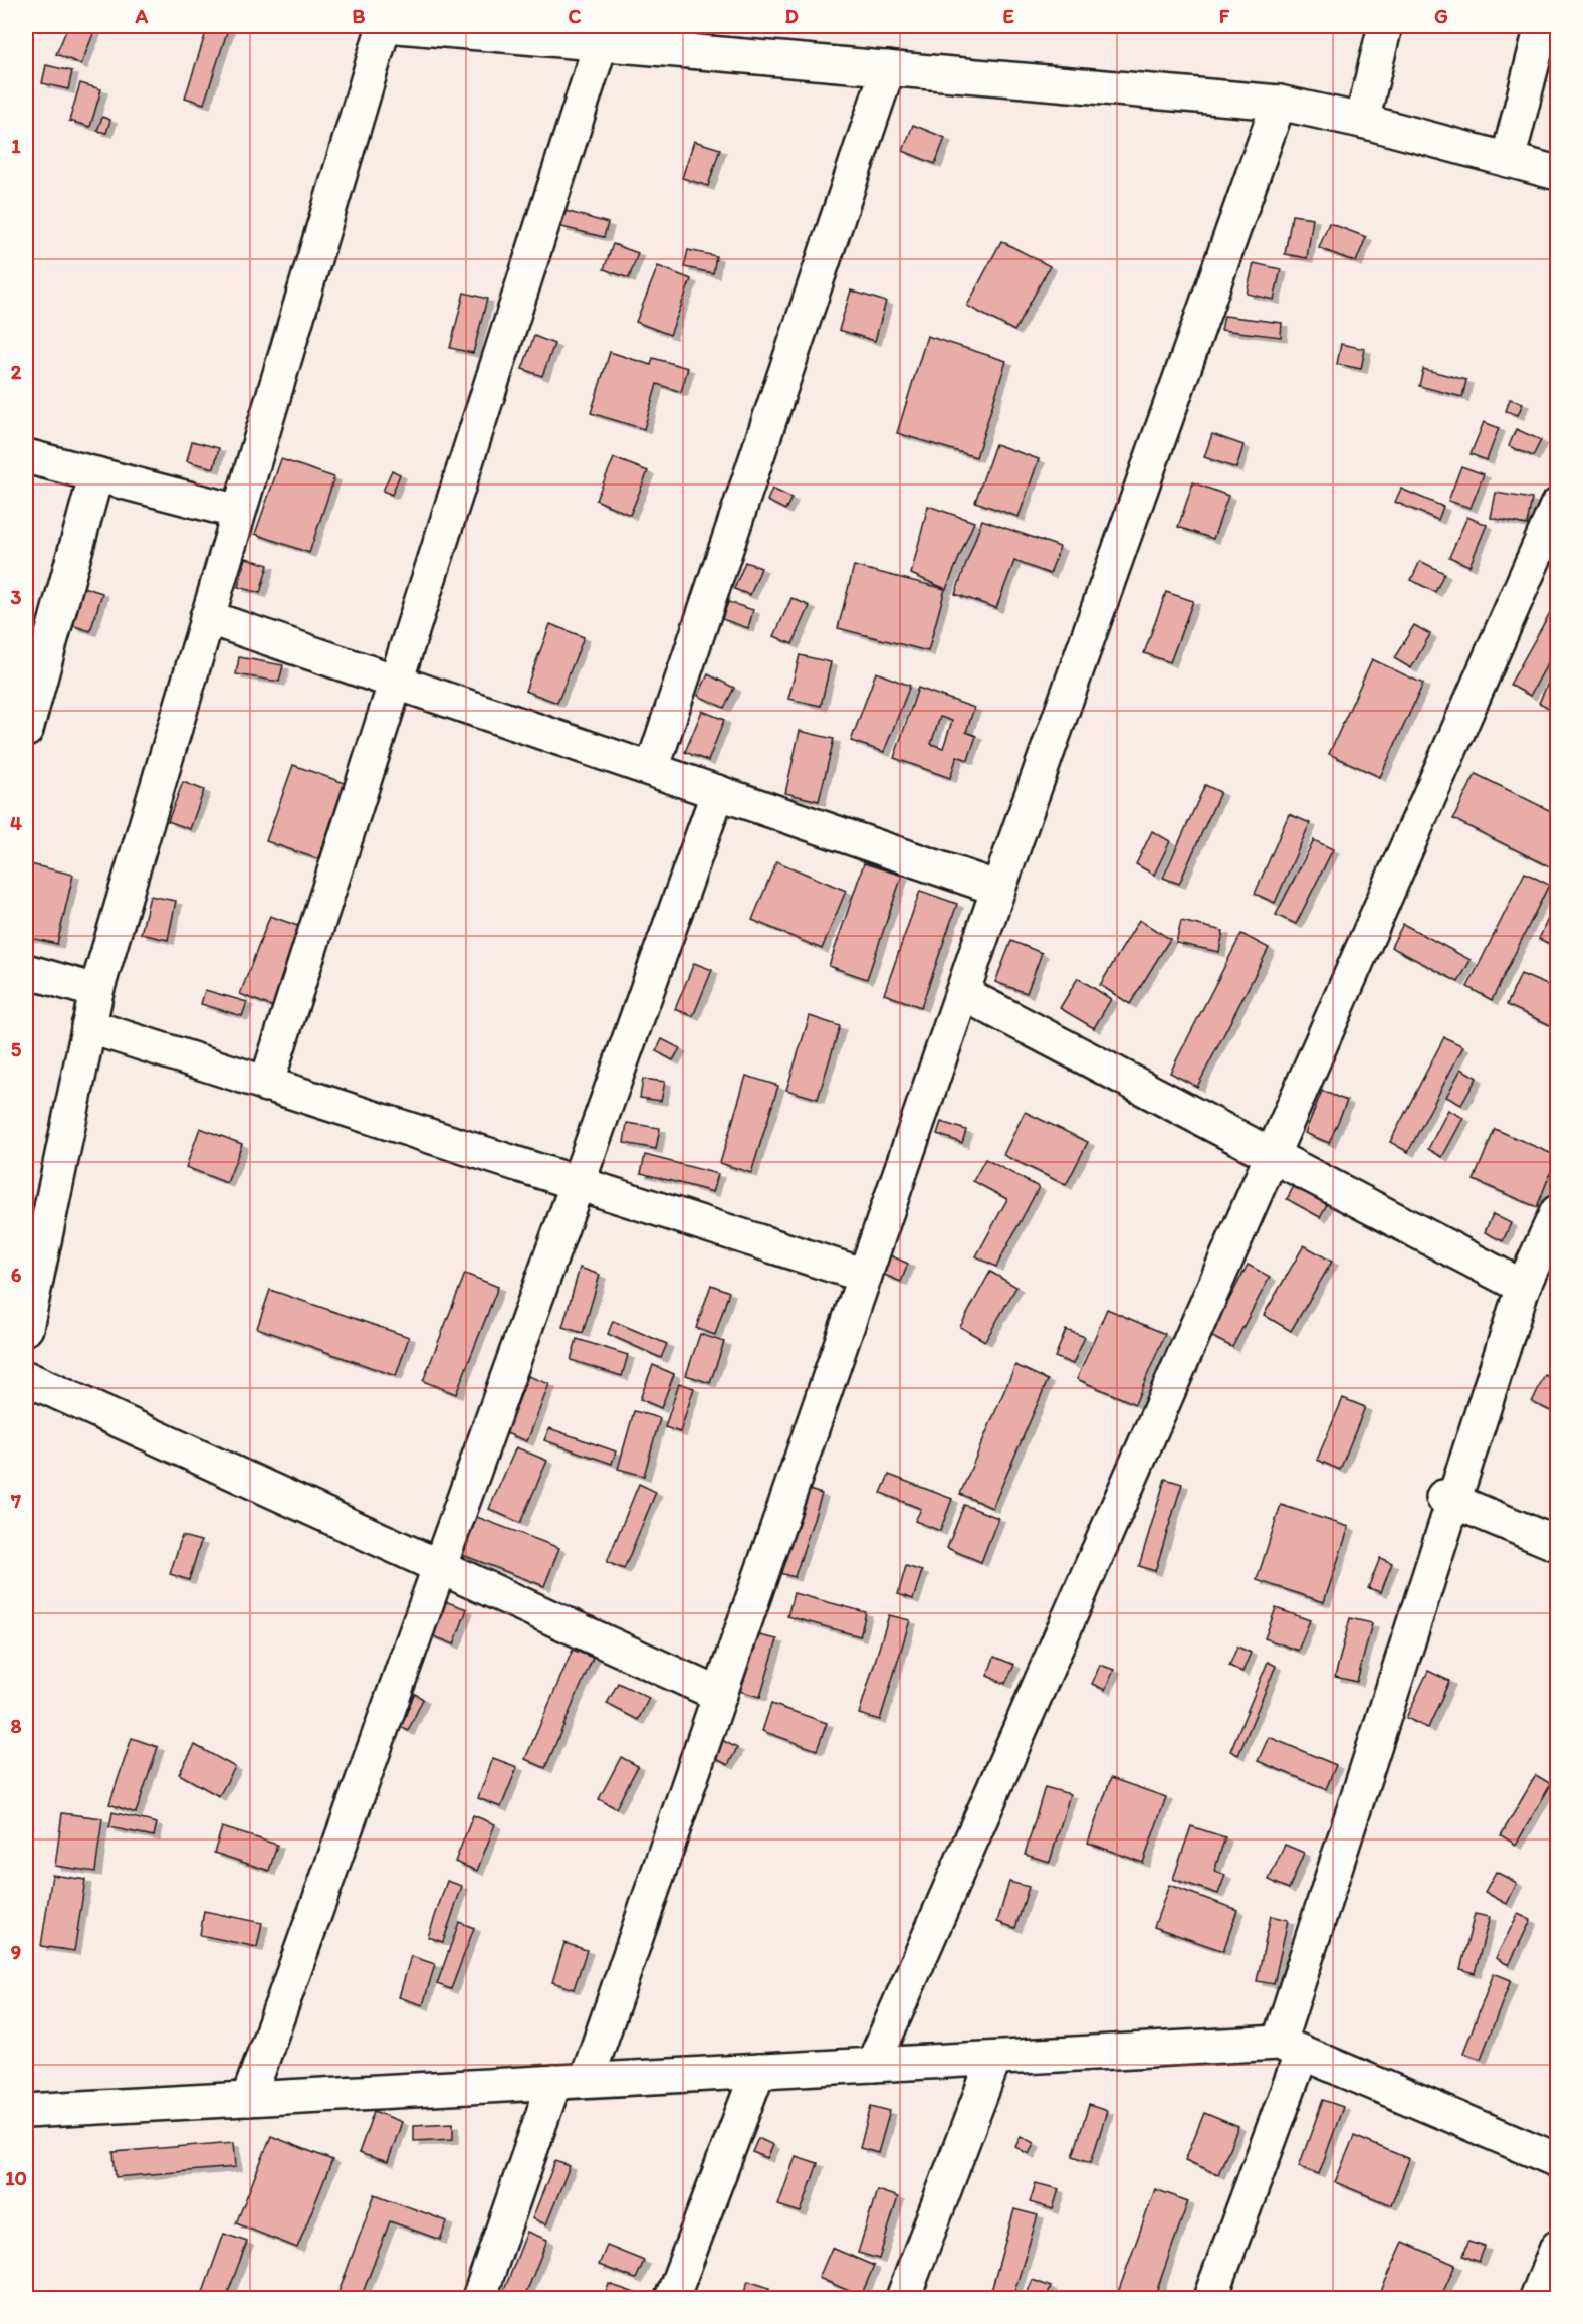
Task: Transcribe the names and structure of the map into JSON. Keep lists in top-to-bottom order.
{
  "grid": {
    "columns": [
      "A",
      "B",
      "C",
      "D",
      "E",
      "F",
      "G"
    ],
    "rows": [
      "1",
      "2",
      "3",
      "4",
      "5",
      "6",
      "7",
      "8",
      "9",
      "10"
    ]
  }
}
